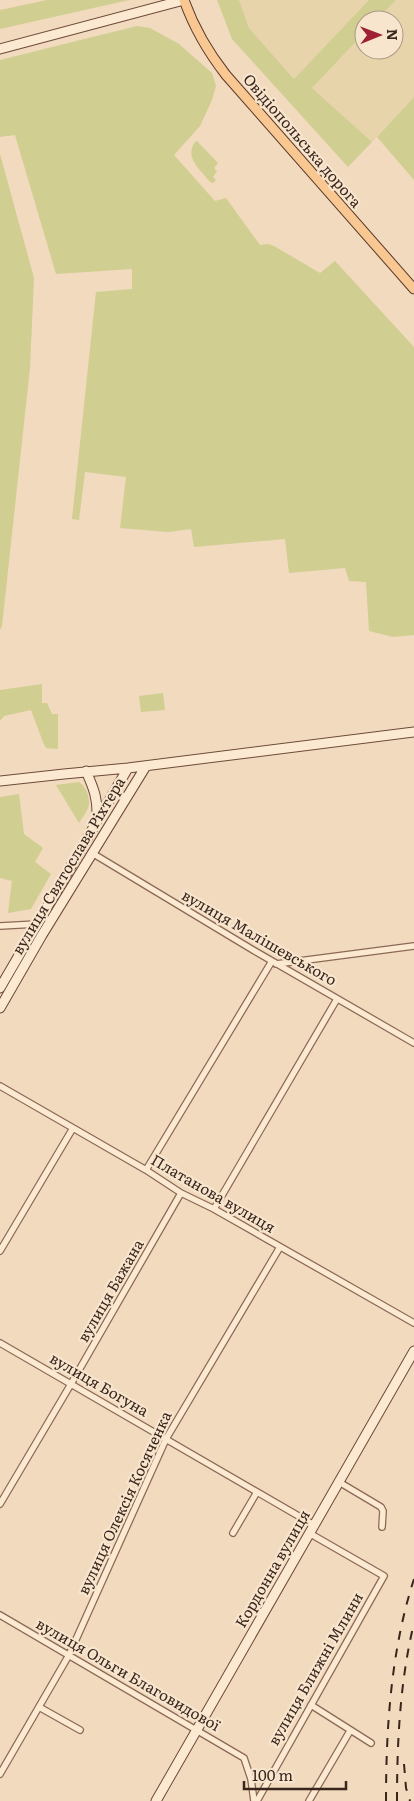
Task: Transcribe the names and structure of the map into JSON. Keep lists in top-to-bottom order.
{
  "streets": {
    "main road": ["Овідіопольська дорога", "вулиця Святослава Ріхтера", "Кордонна вулиця"],
    "street": [
      "вулиця Малішевського",
      "Платанова вулиця",
      "вулиця Бажана",
      "вулиця Богуна",
      "вулиця Олексія Косяченка",
      "вулиця Ближні Млини",
      "вулиця Ольги Благовидової"
    ]
  },
  "crossings": [
    ["вулиця Святослава Ріхтера", "вулиця Малішевського"],
    ["Платанова вулиця", "вулиця Бажана"],
    ["Платанова вулиця", "вулиця Олексія Косяченка"],
    ["вулиця Бажана", "вулиця Богуна"],
    ["вулиця Богуна", "вулиця Олексія Косяченка"],
    ["вулиця Богуна", "Кордонна вулиця"],
    ["вулиця Богуна", "вулиця Ближні Млини"],
    ["вулиця Олексія Косяченка", "вулиця Ольги Благовидової"],
    ["Кордонна вулиця", "вулиця Ольги Благовидової"],
    ["вулиця Ближні Млини", "вулиця Ольги Благовидової"]
  ],
  "scale_bar": "100 m",
  "north": "right"
}
